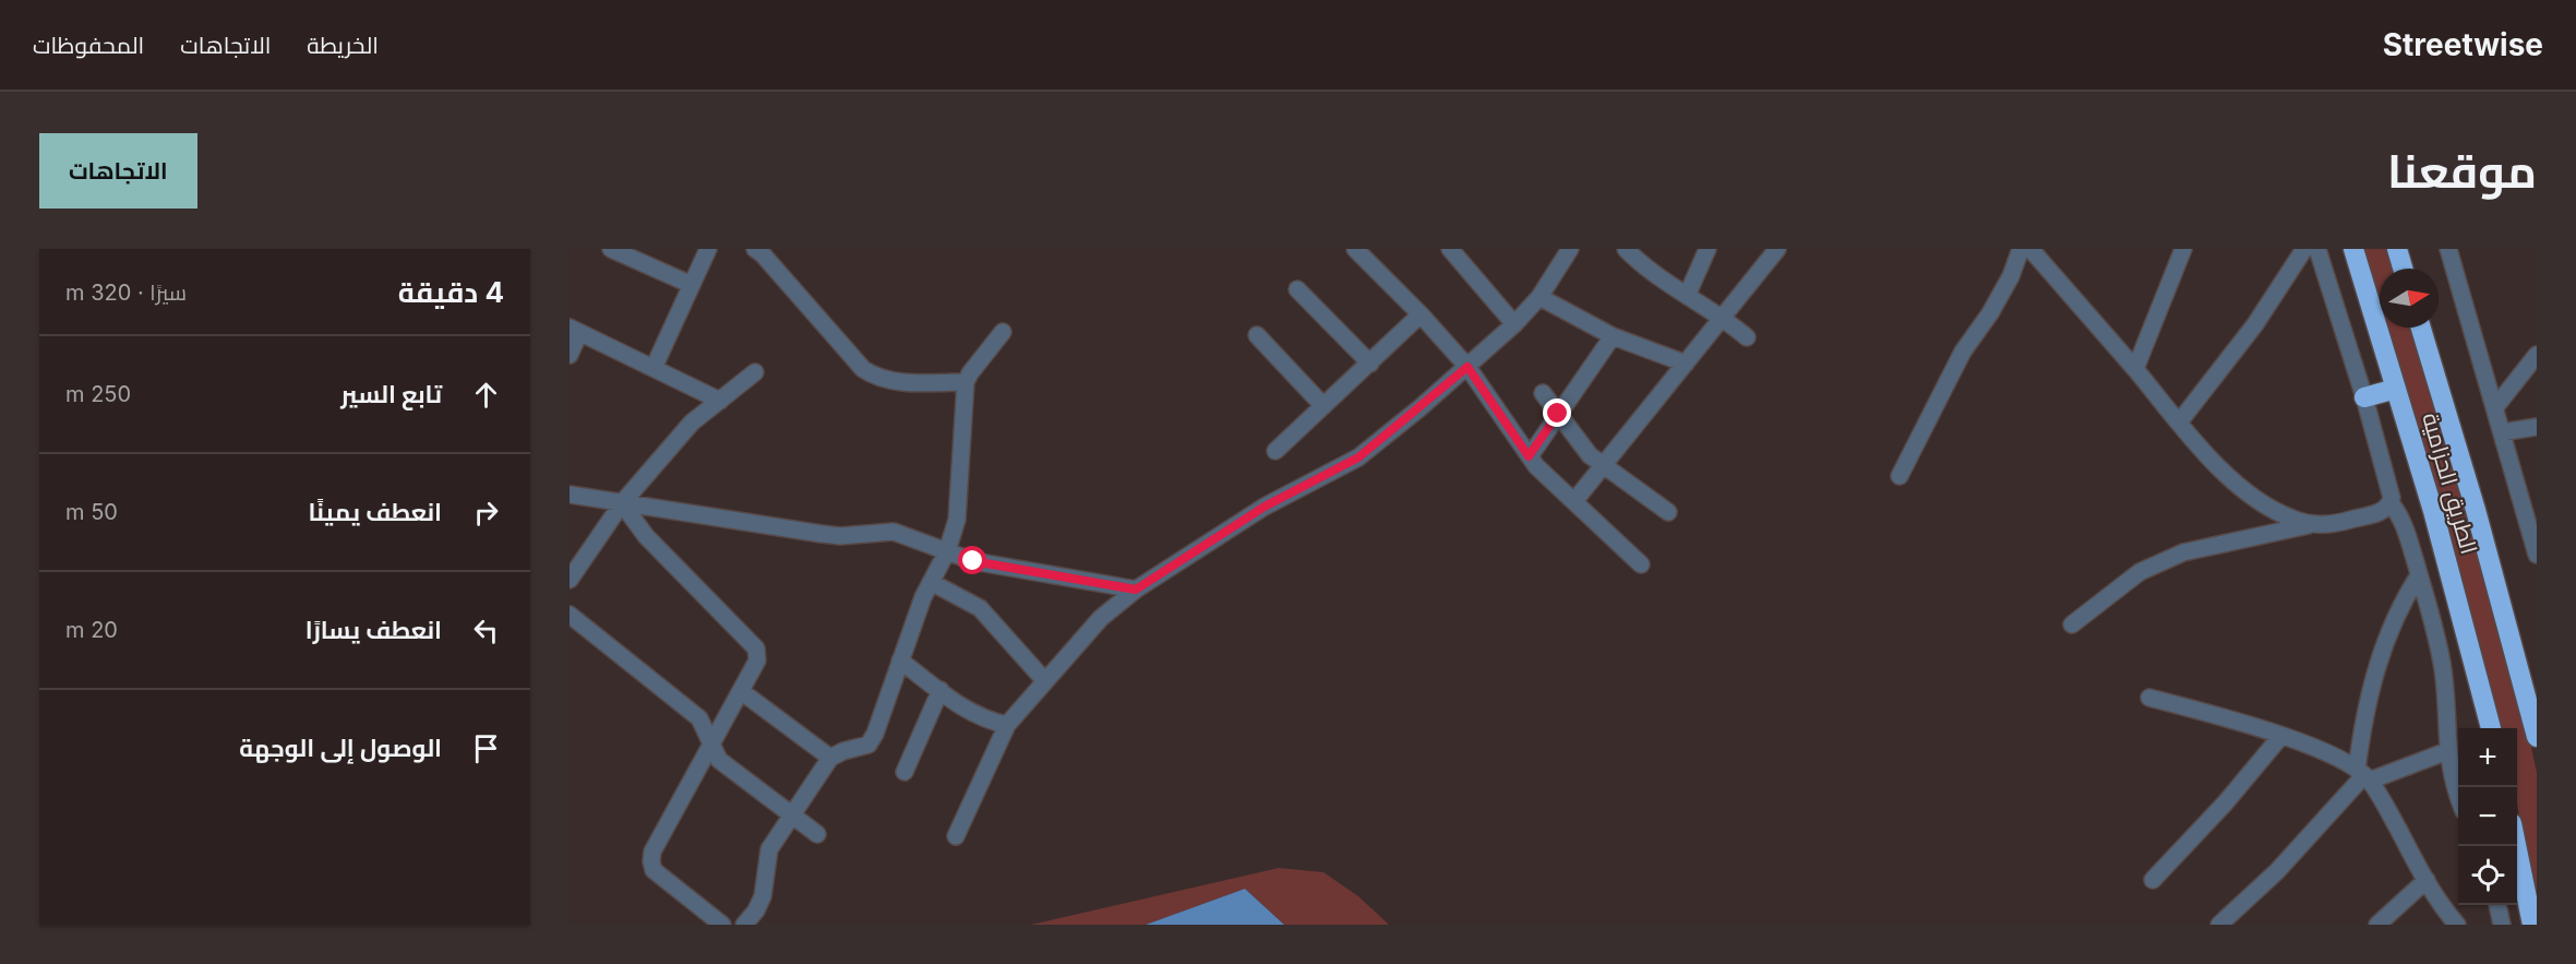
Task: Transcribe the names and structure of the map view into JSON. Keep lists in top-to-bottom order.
{
  "streets": {
    "highway": ["الطريق الحزامية"]
  },
  "north": "right",
  "page": {
    "header": "Streetwise",
    "nav": ["الخريطة", "الاتجاهات", "المحفوظات"],
    "title": "موقعنا",
    "buttons": "الاتجاهات",
    "heading": ["4 دقيقة", "سيرًا · 320 m"],
    "list": [
      ["تابع السير", "250 m"],
      ["انعطف يمينًا", "50 m"],
      ["انعطف يسارًا", "20 m"],
      "الوصول إلى الوجهة"
    ],
    "map_buttons": ["+", "−"]
  }
}
